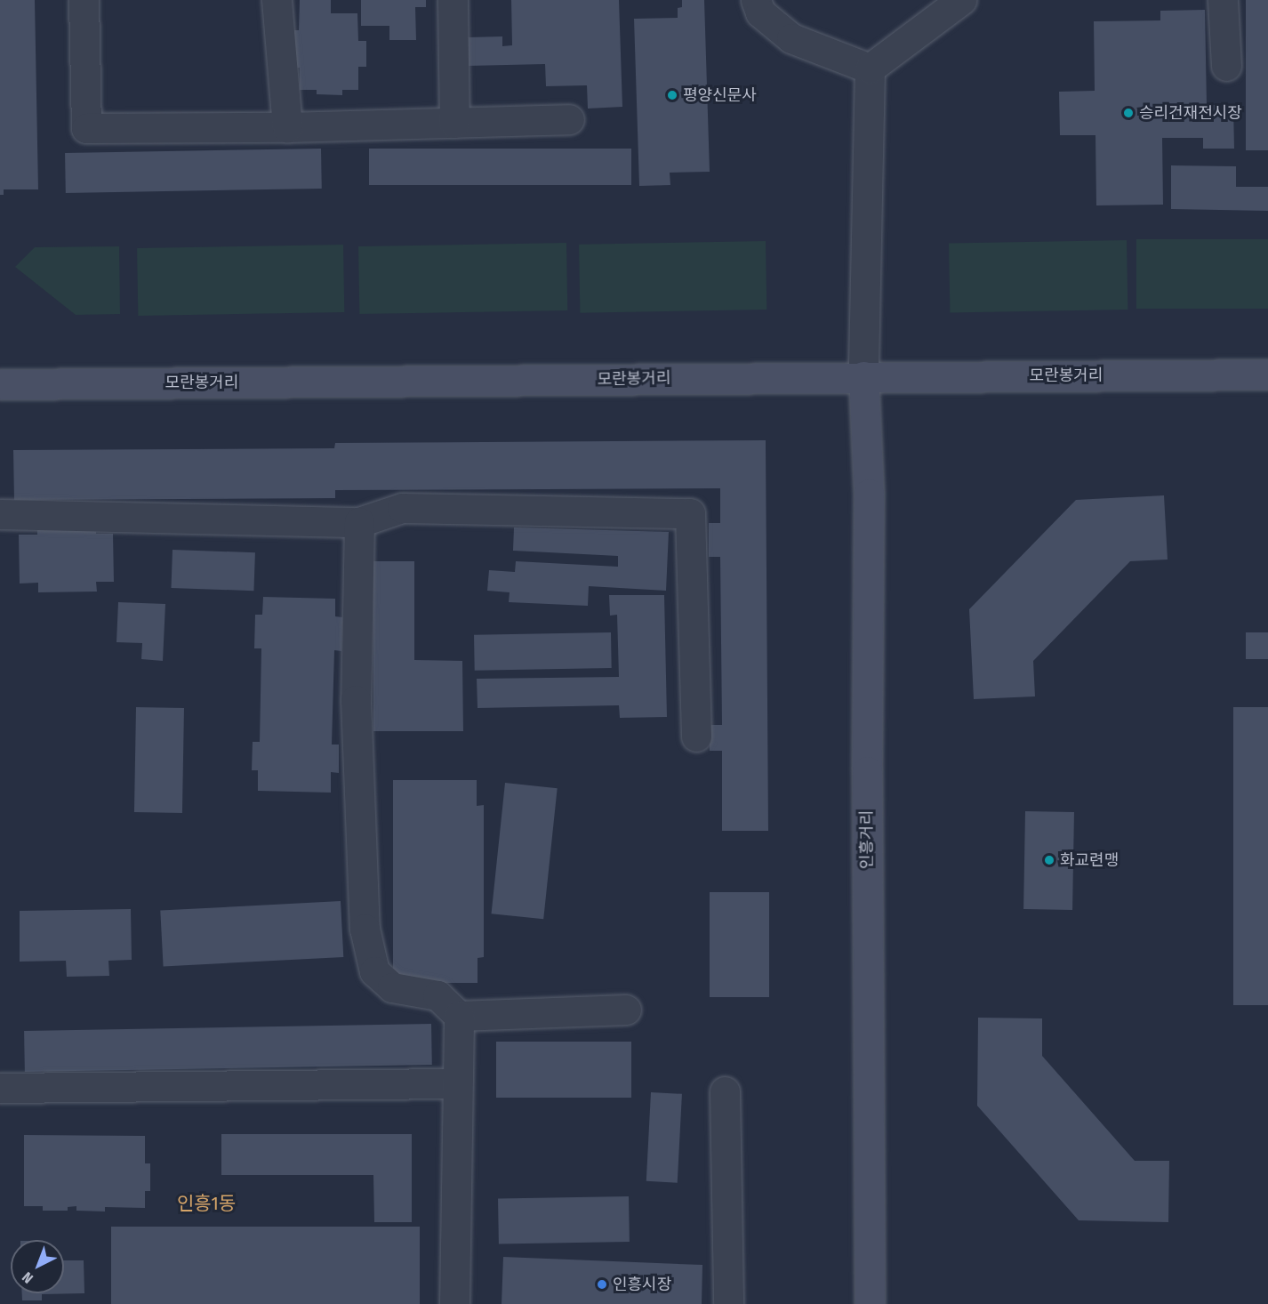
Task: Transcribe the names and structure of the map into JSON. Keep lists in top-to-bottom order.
{
  "streets": {
    "main road": ["모란봉거리", "인흥거리"]
  },
  "crossings": [
    ["모란봉거리", "인흥거리"]
  ],
  "districts": ["인흥1동"],
  "places": [
    "평양신문사",
    "승리건재전시장",
    "화교련맹",
    "인흥시장"
  ],
  "north": "bottom left"
}
